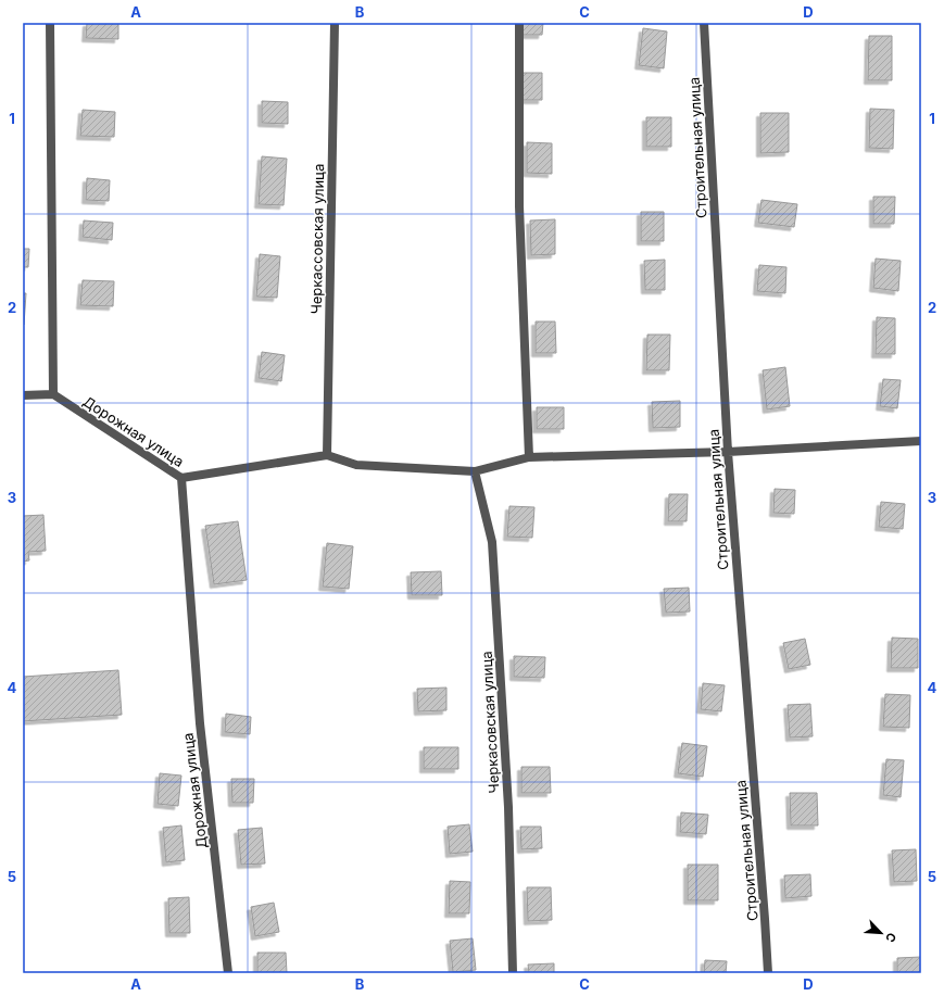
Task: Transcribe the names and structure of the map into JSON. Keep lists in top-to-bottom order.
{
  "streets": {
    "street": [
      "Строительная улица",
      "Черкассовская улица",
      "Дорожная улица",
      "Черкасовская улица"
    ]
  },
  "north": "bottom right",
  "grid": {
    "columns": [
      "A",
      "B",
      "C",
      "D"
    ],
    "rows": [
      "1",
      "2",
      "3",
      "4",
      "5"
    ]
  }
}
